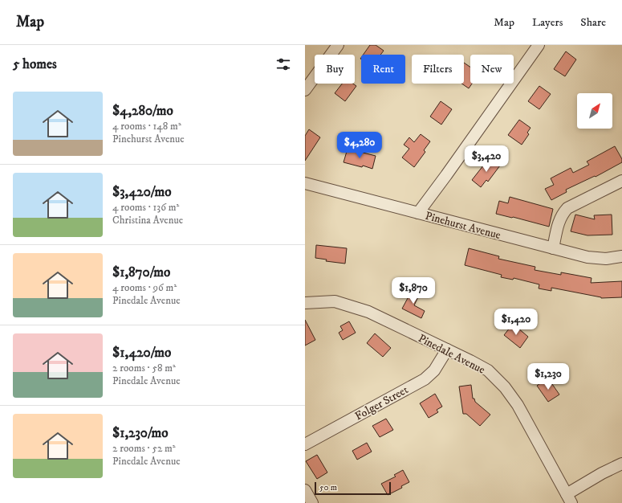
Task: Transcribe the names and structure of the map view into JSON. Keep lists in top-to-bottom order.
{
  "streets": {
    "street": ["Pinehurst Avenue", "Pinedale Avenue", "Folger Street"]
  },
  "crossings": [
    ["Pinedale Avenue", "Folger Street"]
  ],
  "scale_bar": "50 m",
  "north": "top right",
  "page": {
    "header": "Map",
    "nav": ["Map", "Layers", "Share"],
    "heading": "5 homes",
    "chip": [
      "Buy",
      "Rent",
      "Filters",
      "New"
    ],
    "list": [
      {
        "name": "$4,280/mo",
        "note": "4 rooms · 148 m² · Pinehurst Avenue"
      },
      {
        "name": "$3,420/mo",
        "note": "4 rooms · 136 m² · Christina Avenue"
      },
      {
        "name": "$1,870/mo",
        "note": "4 rooms · 96 m² · Pinedale Avenue"
      },
      {
        "name": "$1,420/mo",
        "note": "2 rooms · 58 m² · Pinedale Avenue"
      },
      {
        "name": "$1,230/mo",
        "note": "2 rooms · 52 m² · Pinedale Avenue"
      }
    ],
    "price": [
      "$4,280",
      "$3,420",
      "$1,870",
      "$1,420",
      "$1,230"
    ],
    "scale": "50 m"
  }
}
